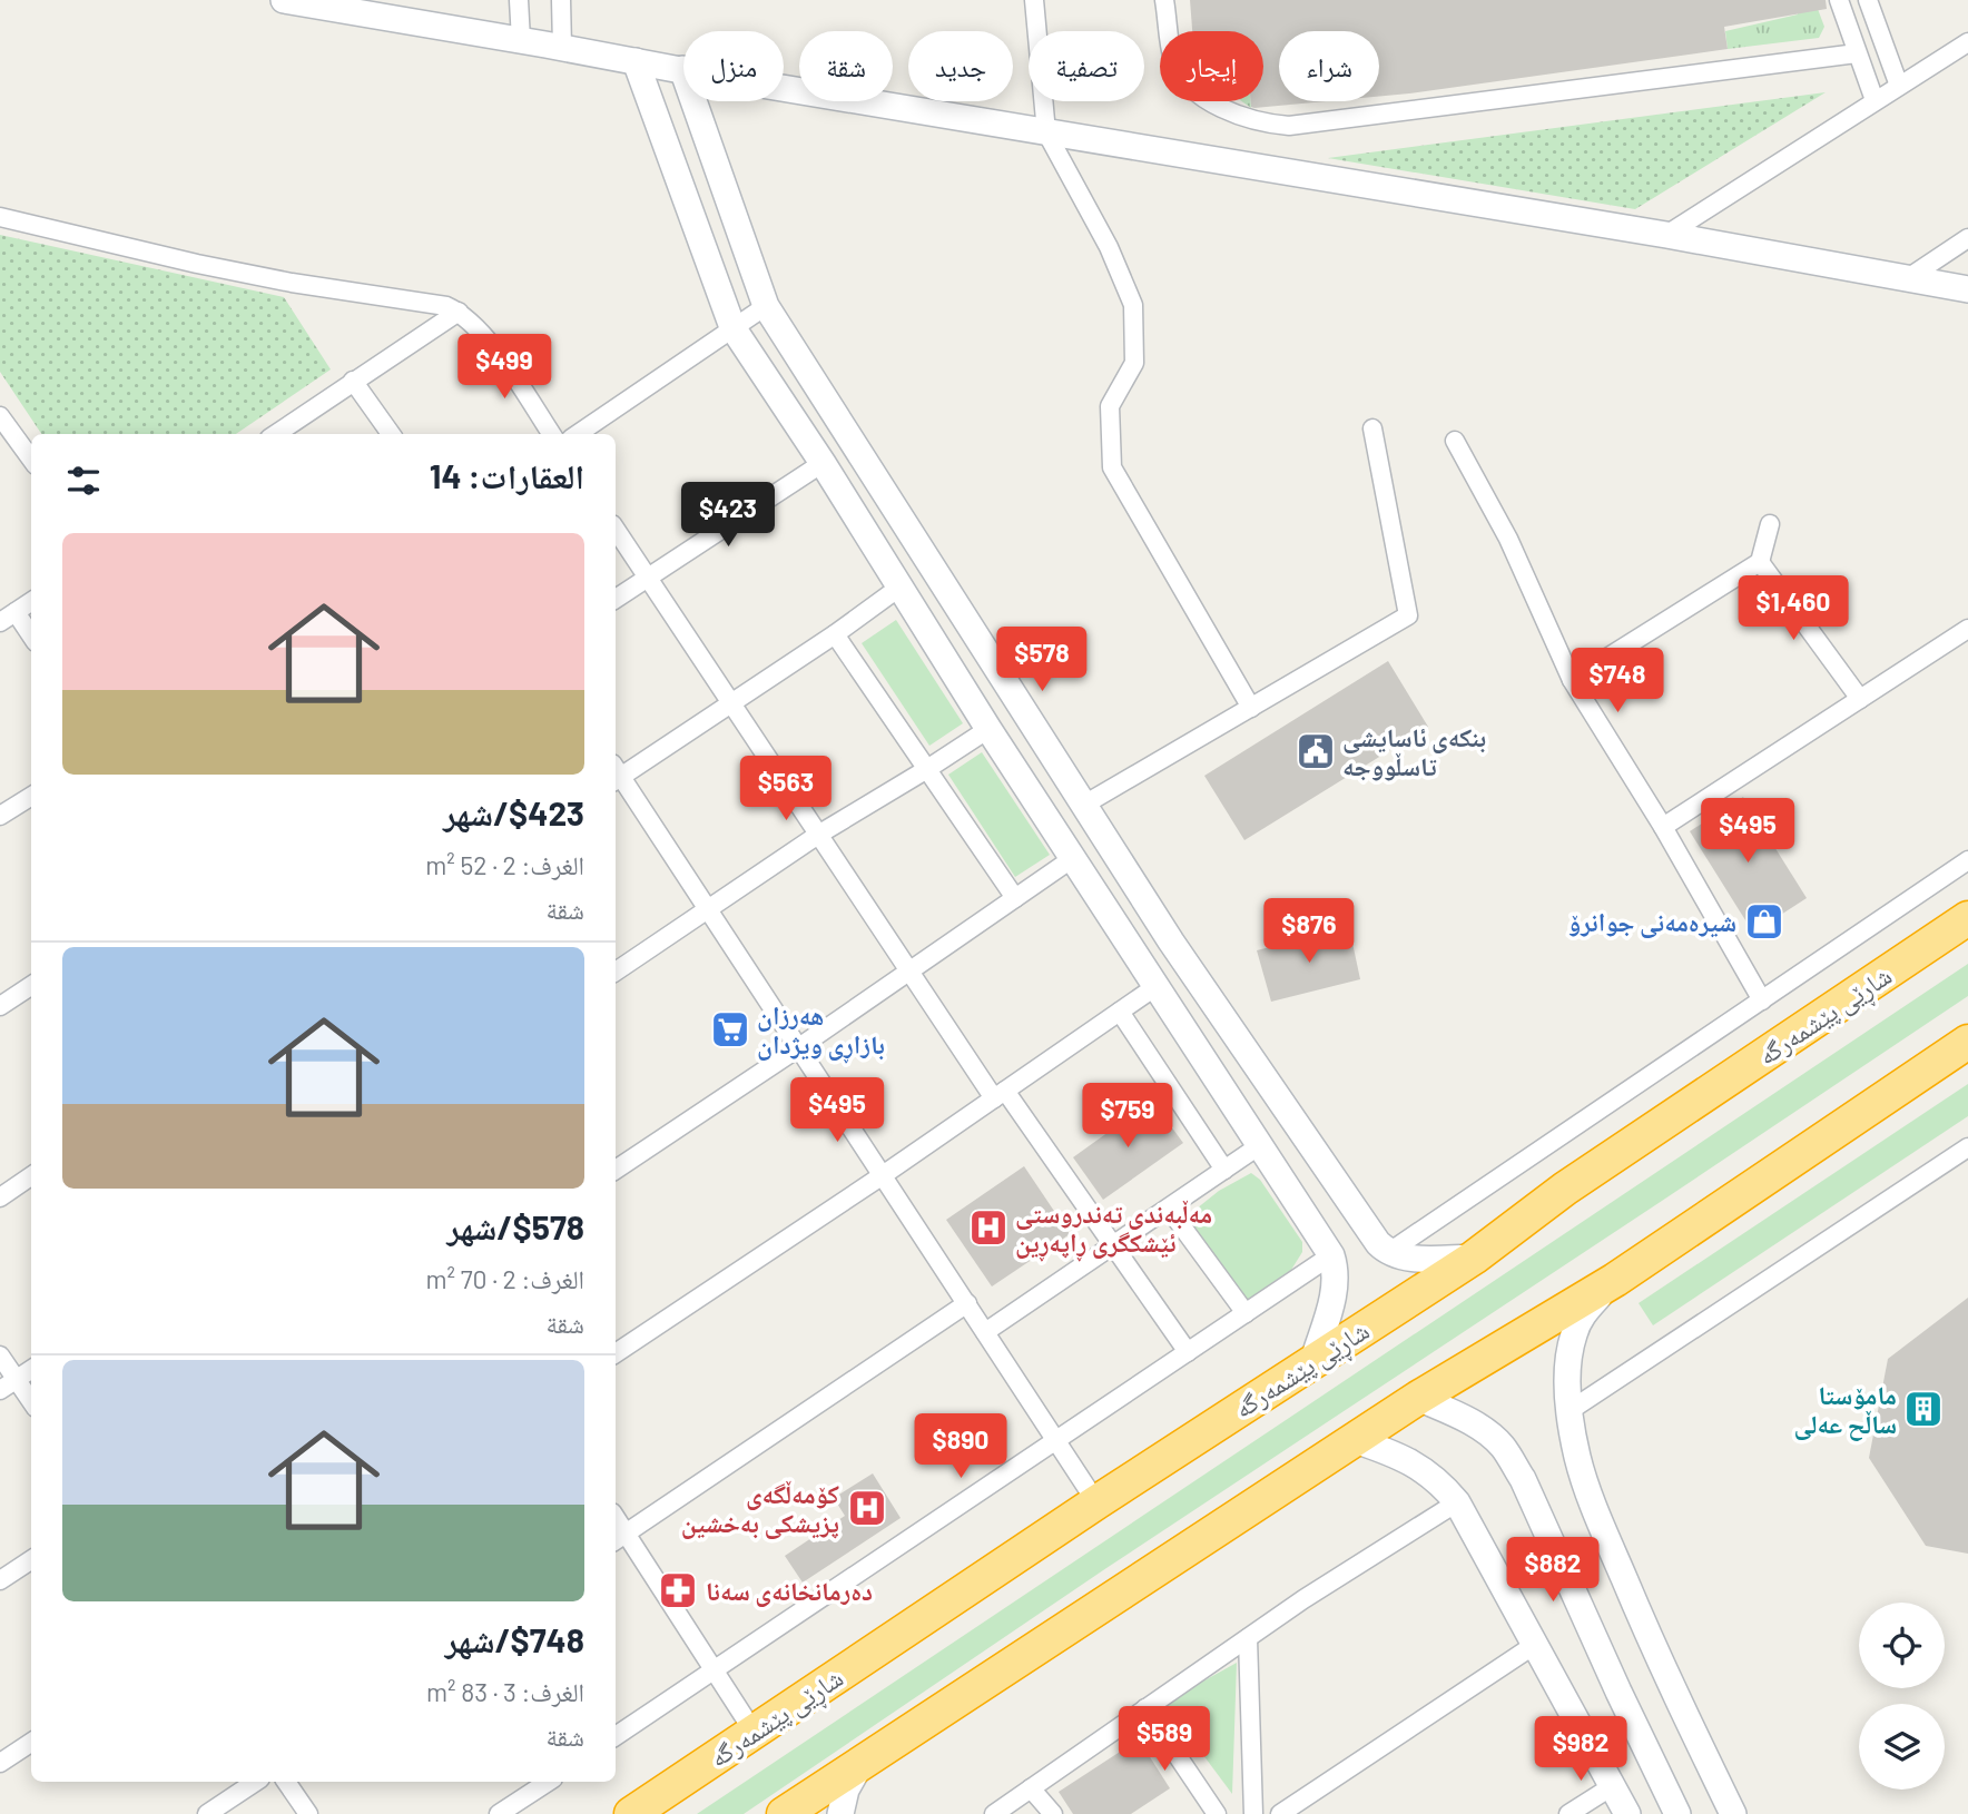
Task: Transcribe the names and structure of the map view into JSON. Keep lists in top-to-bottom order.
{
  "streets": {
    "highway": ["شاڕێی پێشمەرگە"]
  },
  "places": {
    "public building": ["بنکەی ئاسایشی تاسڵووجە"],
    "shop": ["شیرەمەنی جوانرۆ"],
    "supermarket": ["ھەرزان بازاڕی ویژدان"],
    "hospital": ["مەڵبەندی تەندروستی ئێشکگری ڕاپەڕین", "کۆمەڵگەی پزیشکی بەخشین"],
    "building": ["مامۆستا ساڵح عەلی"],
    "pharmacy": ["دەرمانخانەی سەنا"]
  },
  "page": {
    "chip": [
      "شراء",
      "إيجار",
      "تصفية",
      "جديد",
      "شقة",
      "منزل"
    ],
    "price": [
      "$499",
      "$423",
      "$1,460",
      "$578",
      "$748",
      "$563",
      "$495",
      "$876",
      "$495",
      "$759",
      "$890",
      "$882",
      "$589",
      "$982"
    ],
    "heading": "العقارات: 14",
    "list": [
      {
        "name": "$423/شهر",
        "note": "الغرف: 2 · 52 m² · شقة"
      },
      {
        "name": "$578/شهر",
        "note": "الغرف: 2 · 70 m² · شقة"
      },
      {
        "name": "$748/شهر",
        "note": "الغرف: 3 · 83 m² · شقة"
      }
    ]
  }
}
